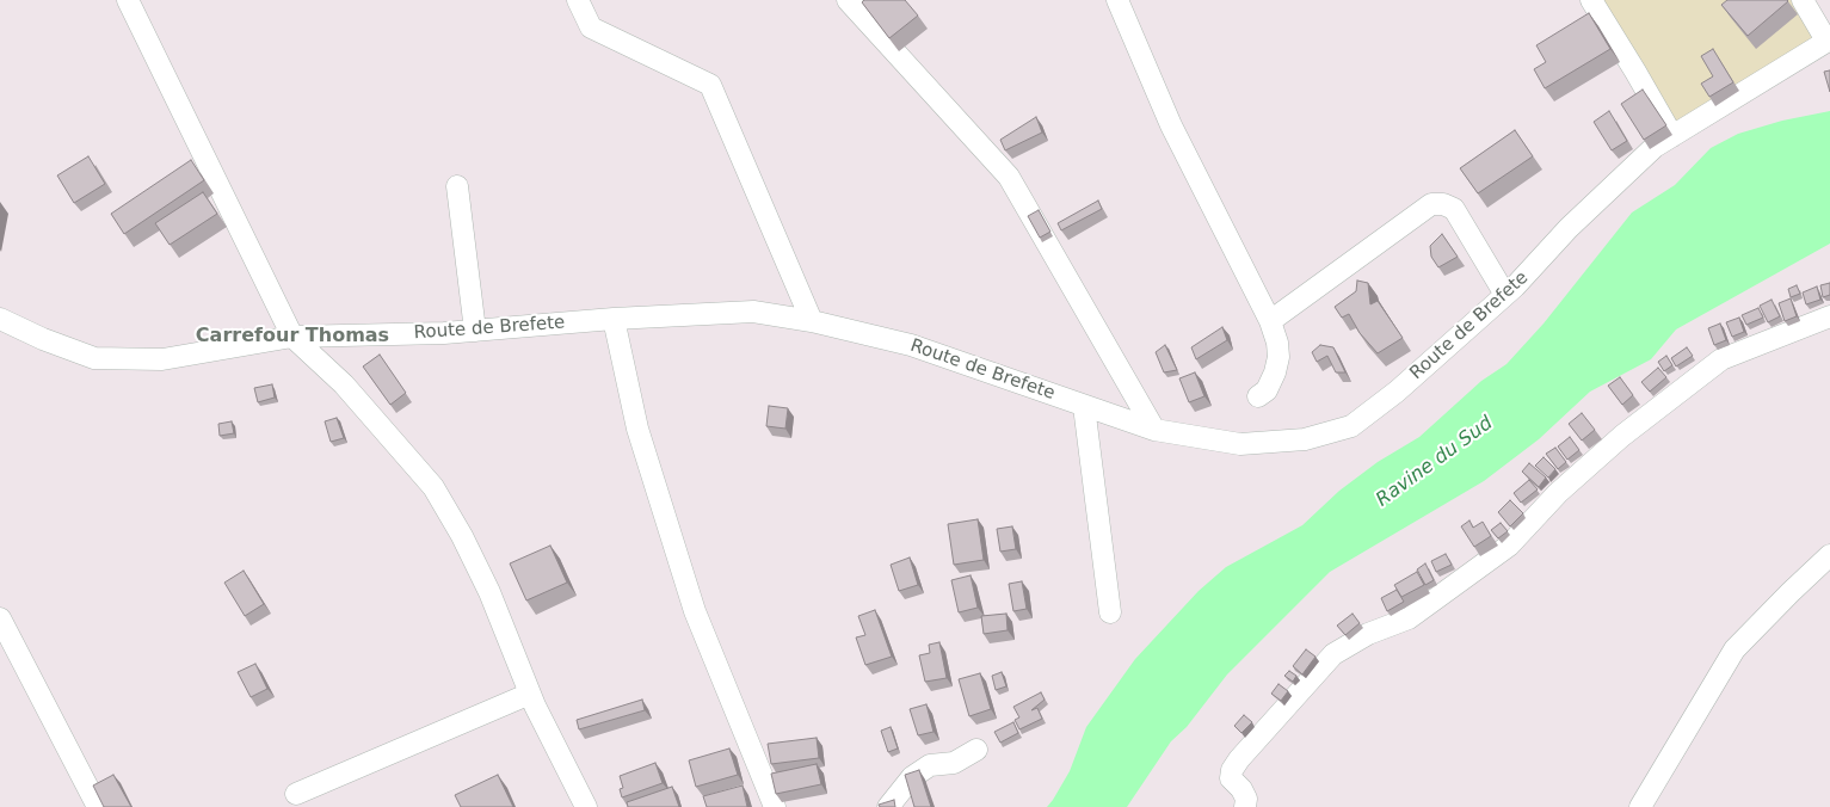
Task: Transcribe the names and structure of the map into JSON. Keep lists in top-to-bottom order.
{
  "streets": {
    "street": ["Route de Brefete"]
  },
  "districts": ["Carrefour Thomas"],
  "water": ["Ravine du Sud"]
}
